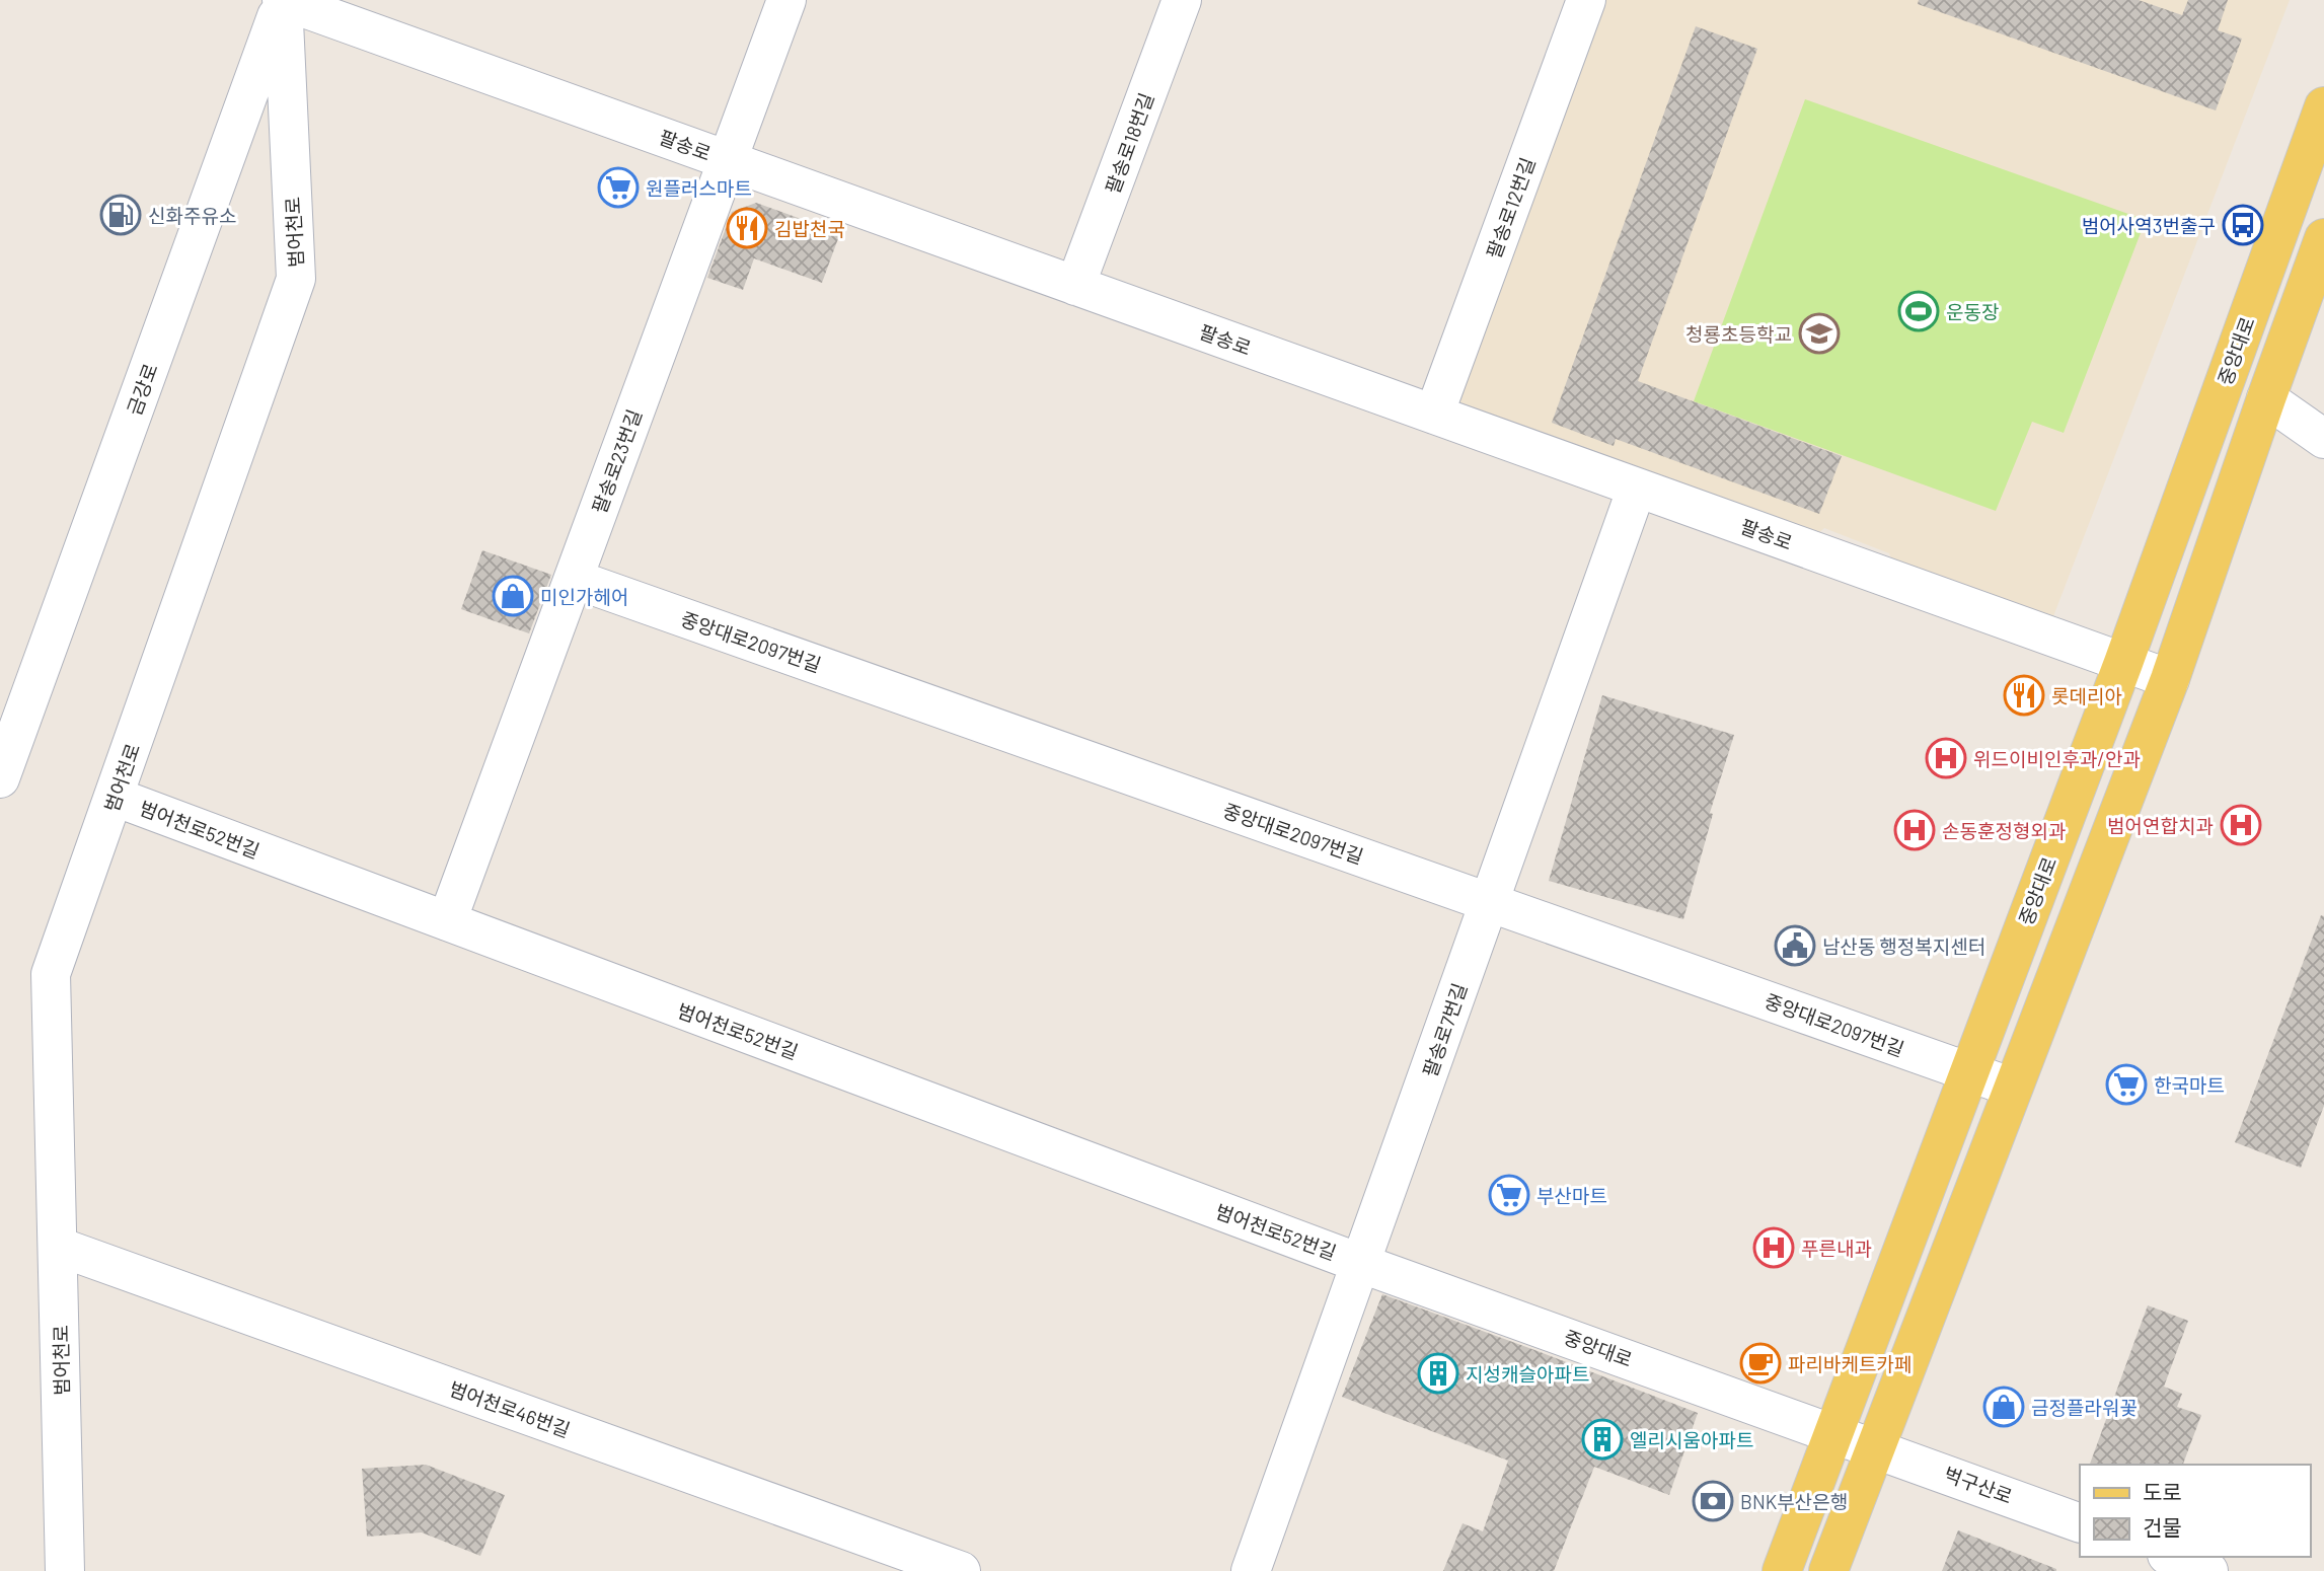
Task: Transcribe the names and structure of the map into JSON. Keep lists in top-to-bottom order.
{
  "streets": {
    "main road": ["중앙대로"],
    "street": [
      "팔송로18번길",
      "팔송로",
      "팔송로12번길",
      "범어천로",
      "금강로",
      "팔송로23번길",
      "중앙대로2097번길",
      "범어천로52번길",
      "팔송로7번길",
      "범어천로46번길",
      "벅구산로"
    ]
  },
  "crossings": [
    ["팔송로18번길", "팔송로"],
    ["팔송로", "팔송로12번길"],
    ["팔송로", "범어천로"],
    ["팔송로", "중앙대로"],
    ["팔송로", "금강로"],
    ["팔송로", "팔송로23번길"],
    ["팔송로", "팔송로7번길"],
    ["범어천로", "금강로"],
    ["범어천로", "범어천로52번길"],
    ["범어천로", "범어천로46번길"],
    ["중앙대로", "중앙대로2097번길"],
    ["중앙대로", "범어천로52번길"],
    ["중앙대로", "팔송로7번길"],
    ["중앙대로", "벅구산로"],
    ["팔송로23번길", "중앙대로2097번길"],
    ["팔송로23번길", "범어천로52번길"],
    ["중앙대로2097번길", "팔송로7번길"],
    ["범어천로52번길", "팔송로7번길"]
  ],
  "places": {
    "supermarket": ["원플러스마트", "한국마트", "부산마트"],
    "fuel station": ["신화주유소"],
    "bus stop": ["범어사역3번출구"],
    "restaurant": ["김밥천국", "롯데리아"],
    "sports": ["운동장"],
    "school or university": ["청룡초등학교"],
    "shop": ["미인가헤어", "금정플라워꽃"],
    "hospital": [
      "위드이비인후과/안과",
      "범어연합치과",
      "손동훈정형외과",
      "푸른내과"
    ],
    "public building": ["남산동 행정복지센터"],
    "cafe": ["파리바케트카페"],
    "building": ["지성캐슬아파트", "엘리시움아파트"],
    "bank": ["BNK부산은행"]
  },
  "legend": ["도로", "건물"]
}
